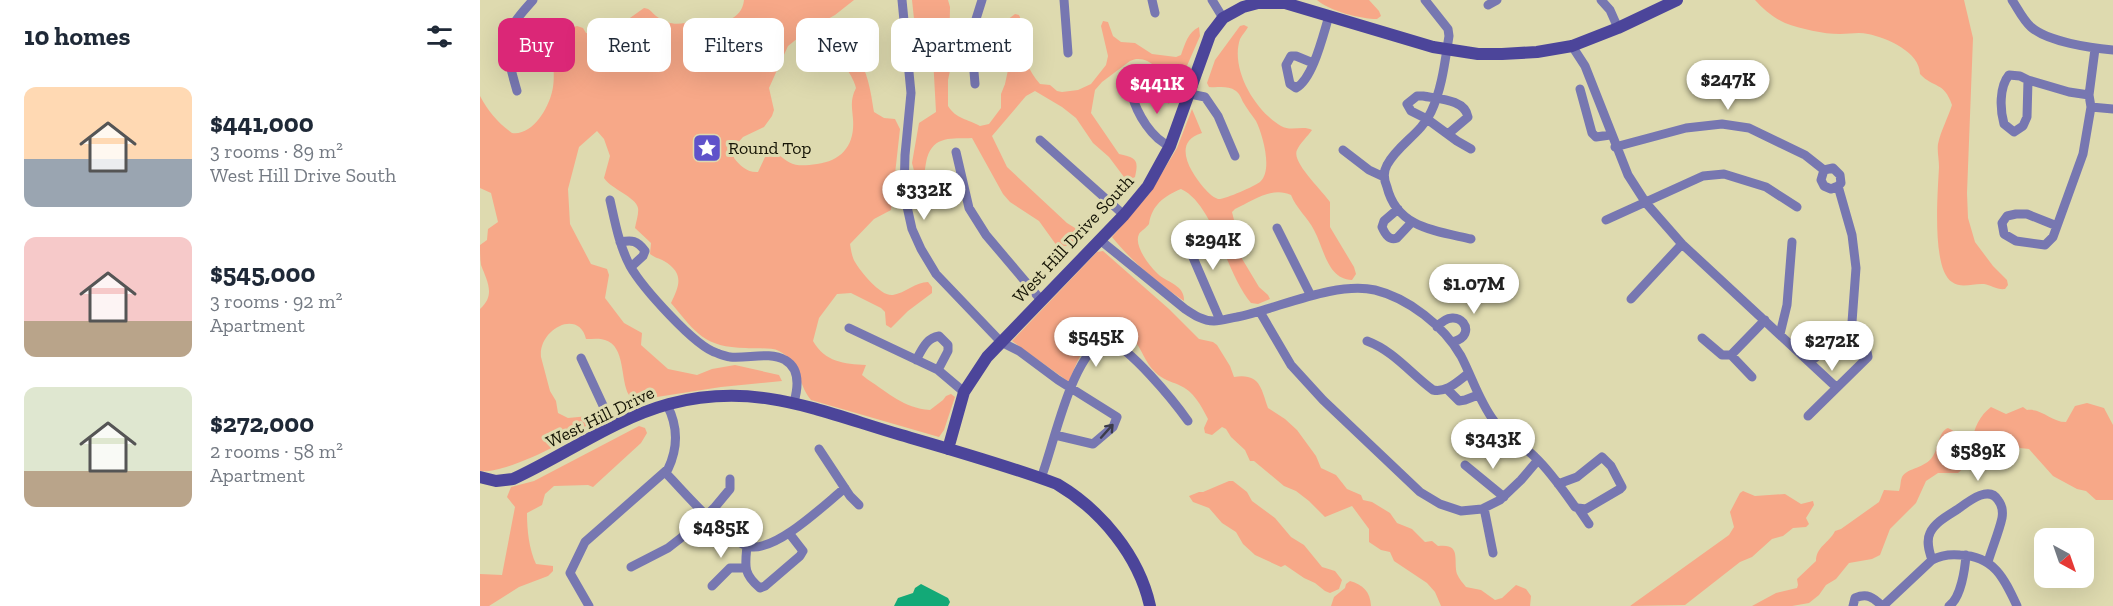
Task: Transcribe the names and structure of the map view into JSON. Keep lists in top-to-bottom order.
{
  "streets": {
    "street": ["West Hill Drive South", "West Hill Drive"]
  },
  "crossings": [
    ["West Hill Drive South", "West Hill Drive"]
  ],
  "places": {
    "place": ["Round Top"]
  },
  "north": "bottom right",
  "page": {
    "heading": "10 homes",
    "chip": [
      "Buy",
      "Rent",
      "Filters",
      "New",
      "Apartment"
    ],
    "price": [
      "$247K",
      "$441K",
      "$332K",
      "$294K",
      "$1.07M",
      "$545K",
      "$272K",
      "$343K",
      "$589K",
      "$485K"
    ],
    "list": [
      {
        "name": "$441,000",
        "note": "3 rooms · 89 m² · West Hill Drive South"
      },
      {
        "name": "$545,000",
        "note": "3 rooms · 92 m² · Apartment"
      },
      {
        "name": "$272,000",
        "note": "2 rooms · 58 m² · Apartment"
      }
    ]
  }
}
